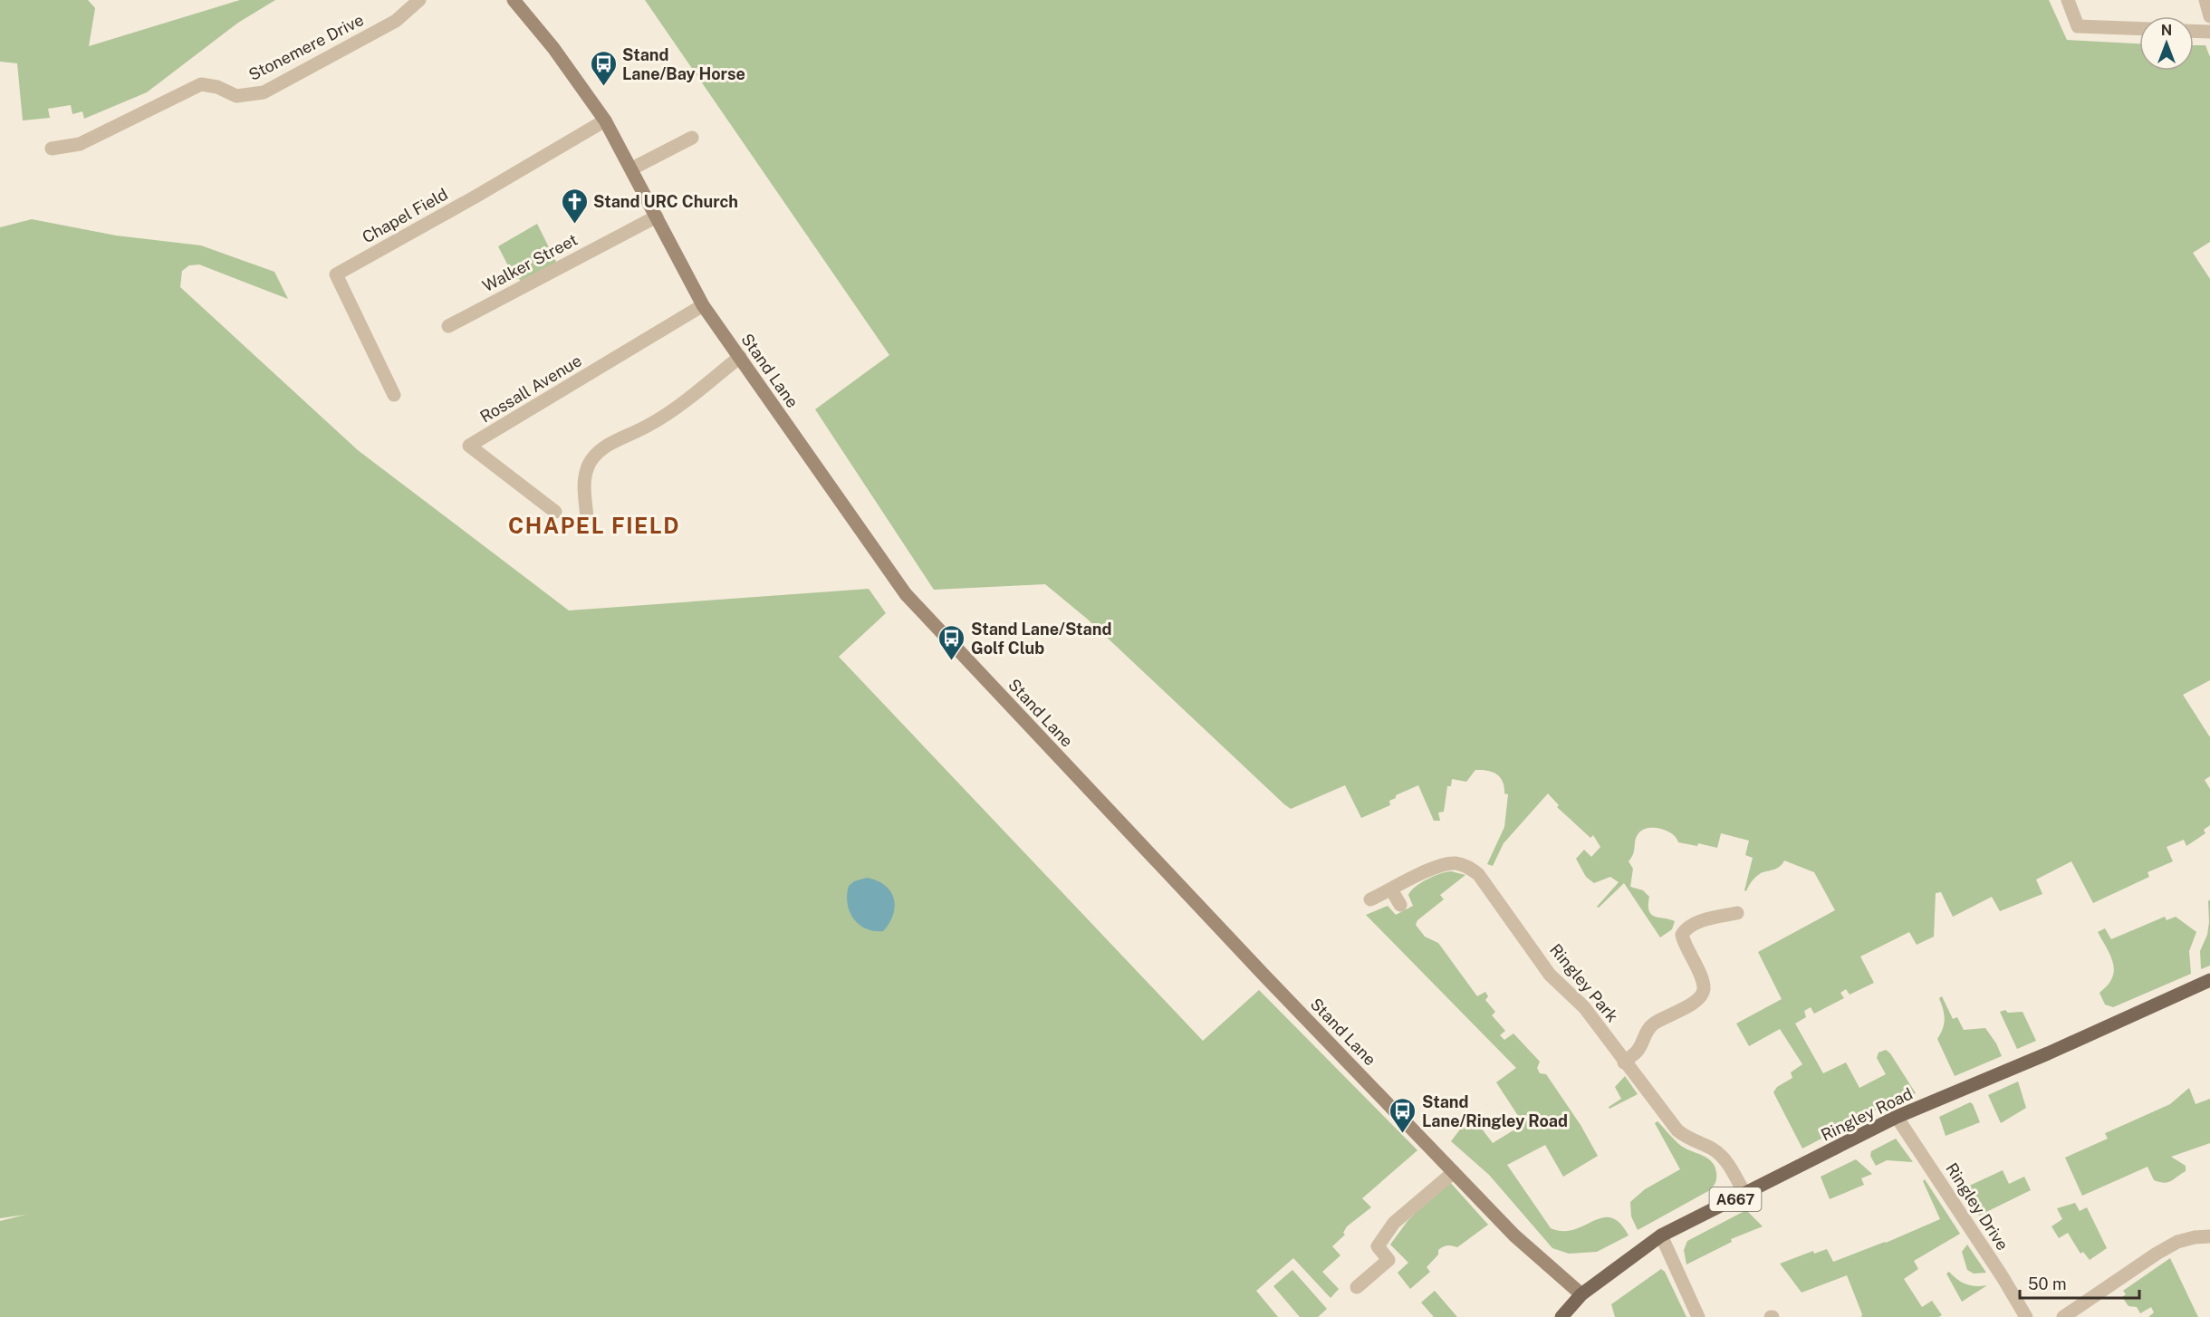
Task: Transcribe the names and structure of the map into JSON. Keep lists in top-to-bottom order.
{
  "streets": {
    "main road": ["Ringley Road", "A667"],
    "street": [
      "Stonemere Drive",
      "Chapel Field",
      "Walker Street",
      "Stand Lane",
      "Rossall Avenue",
      "Ringley Park",
      "Ringley Drive"
    ]
  },
  "crossings": [
    ["Chapel Field", "Stand Lane"],
    ["Walker Street", "Stand Lane"],
    ["Stand Lane", "Rossall Avenue"],
    ["Stand Lane", "Ringley Road"],
    ["Ringley Park", "Ringley Road"],
    ["Ringley Road", "Ringley Drive"]
  ],
  "districts": ["CHAPEL FIELD"],
  "places": {
    "bus stop": ["Stand Lane/Bay Horse", "Stand Lane/Stand Golf Club", "Stand Lane/Ringley Road"],
    "church": ["Stand URC Church"]
  },
  "scale_bar": "50 m",
  "north": "top"
}
